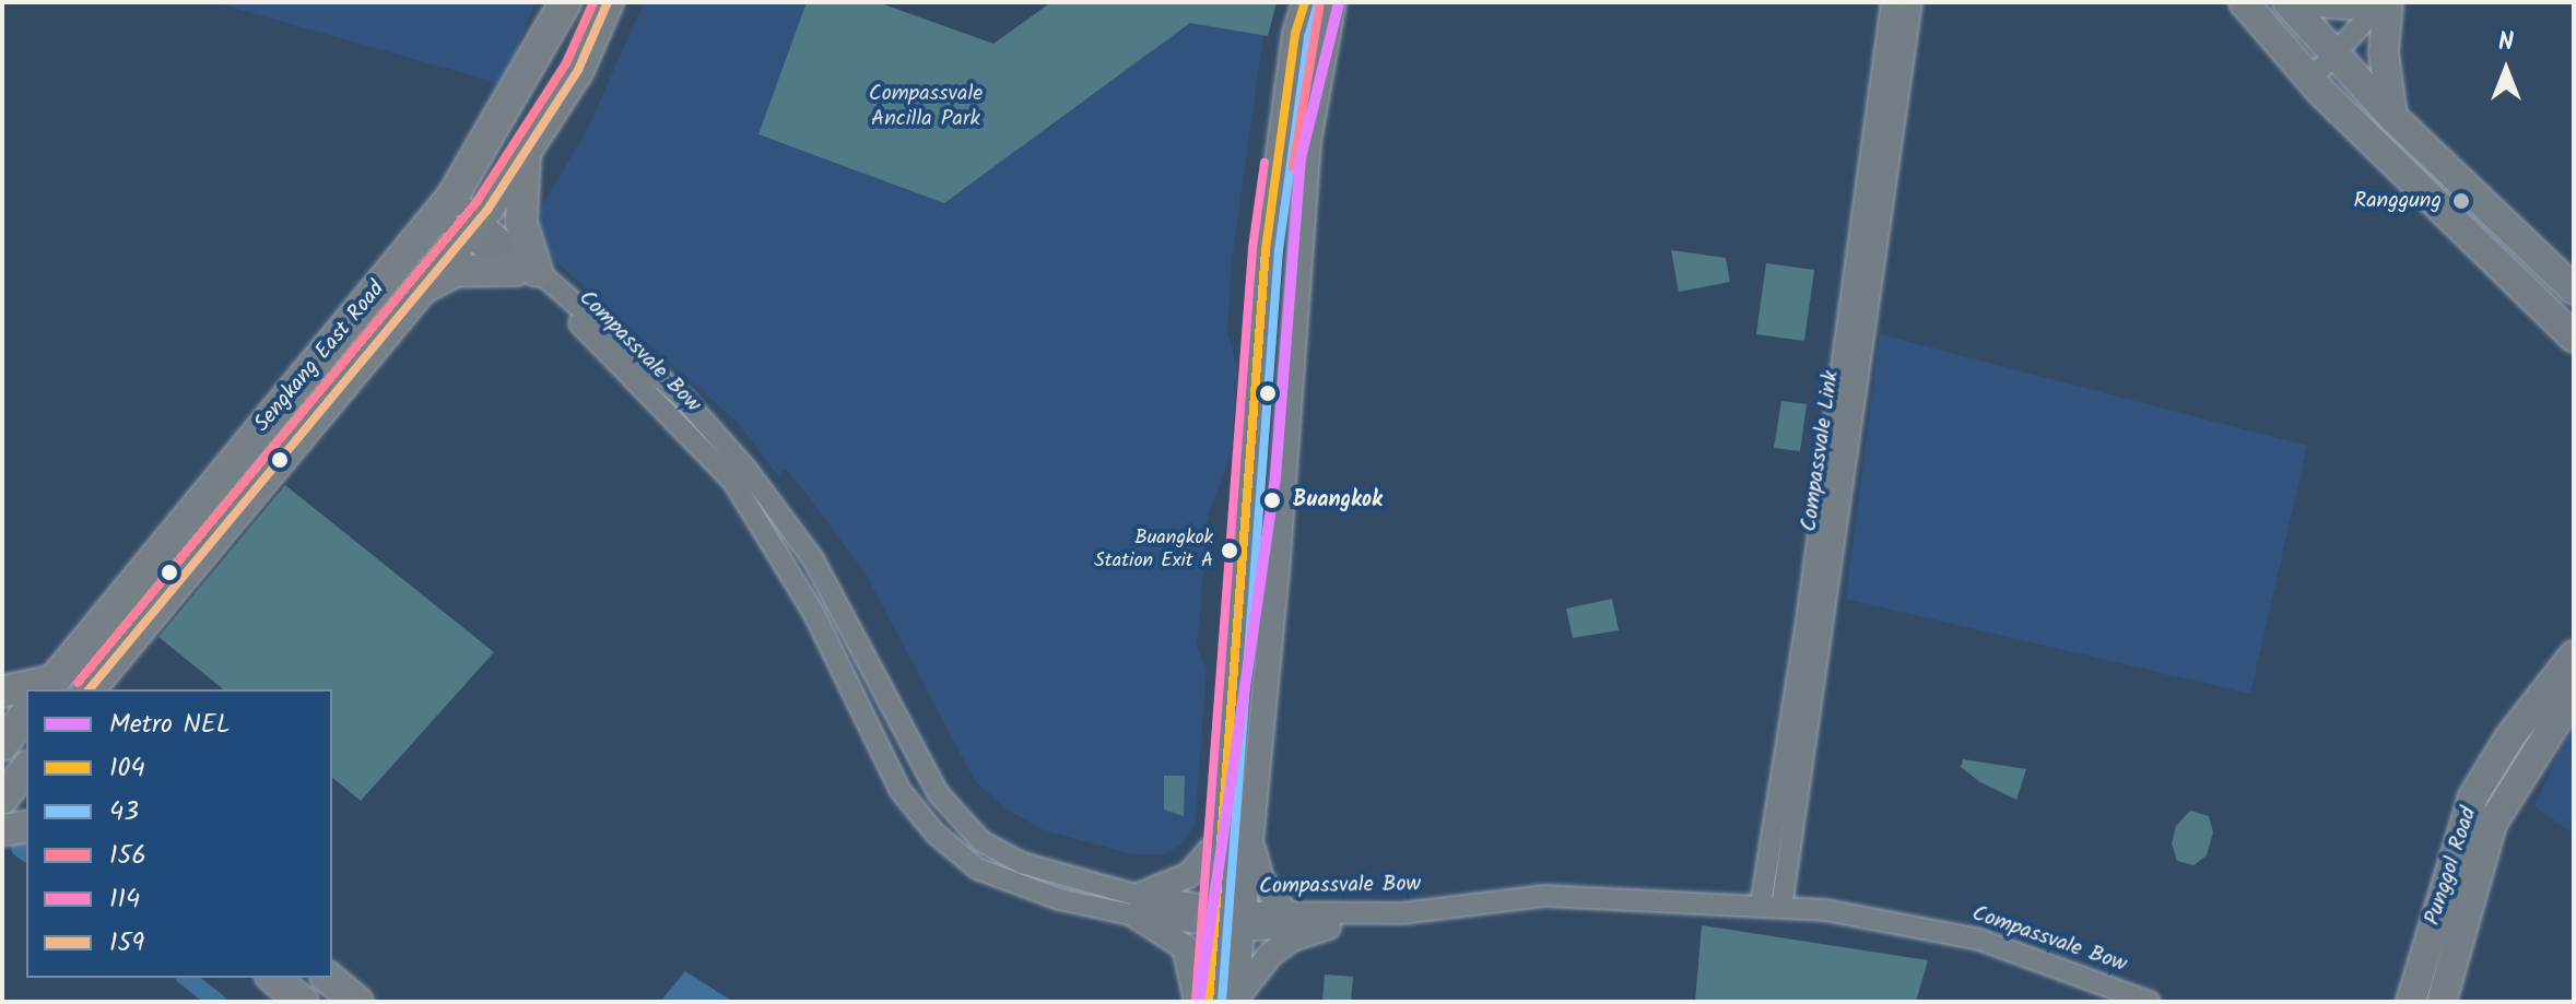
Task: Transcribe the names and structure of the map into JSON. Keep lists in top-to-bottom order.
{
  "streets": {
    "main road": ["Sengkang East Road", "Punggol Road"],
    "street": ["Compassvale Bow", "Compassvale Link"]
  },
  "crossings": [
    ["Compassvale Bow", "Sengkang East Road"],
    ["Compassvale Bow", "Compassvale Link"]
  ],
  "parks": ["Compassvale Ancilla Park"],
  "places": ["Ranggung", "Buangkok", "Buangkok Station Exit A"],
  "lines": [
    "metro line NEL",
    "transit line 104",
    "transit line 156",
    "transit line 159",
    "transit line 43",
    "transit line 114"
  ],
  "legend": [
    "Metro NEL",
    "104",
    "43",
    "156",
    "114",
    "159"
  ],
  "north": "top"
}
